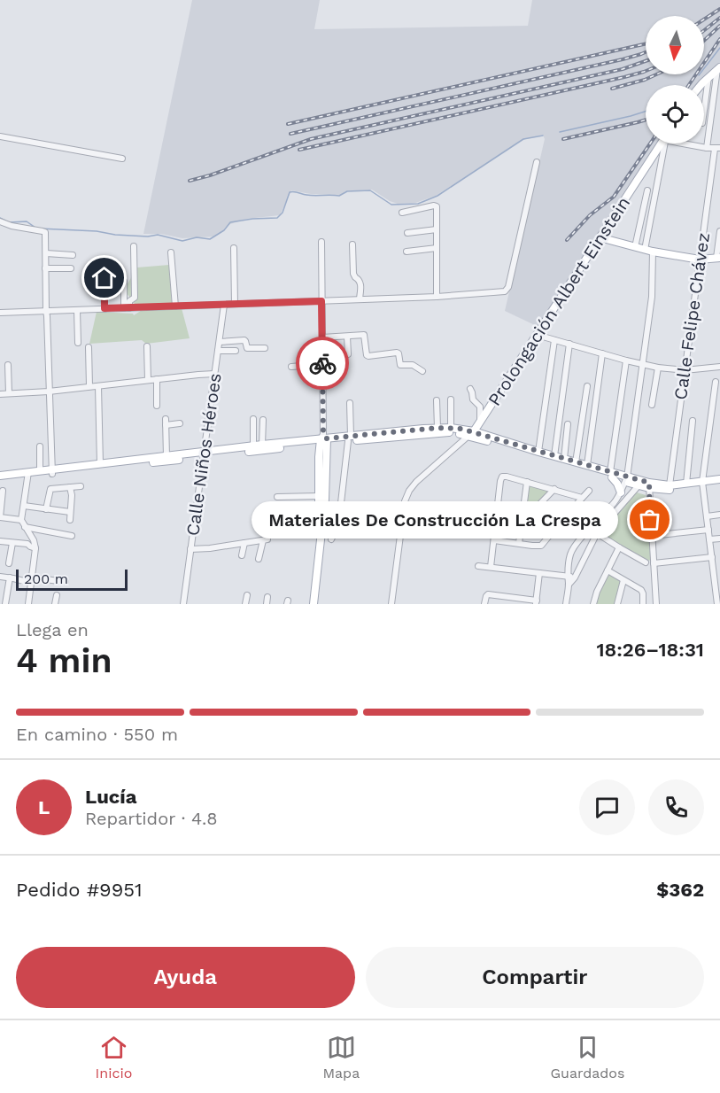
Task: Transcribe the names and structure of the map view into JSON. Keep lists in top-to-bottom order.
{
  "streets": {
    "main road": ["Prolongación Albert Einstein"],
    "street": ["Calle Felipe Chávez", "Calle Niños Héroes"]
  },
  "places": ["Materiales De Construcción La Crespa"],
  "scale_bar": "200 m",
  "north": "bottom",
  "page": {
    "bubble": "Materiales De Construcción La Crespa",
    "scale": "200 m",
    "heading": ["4 min", "Llega en", "18:26–18:31"],
    "panel": [
      "Lucía",
      "Repartidor · 4.8",
      "Pedido #9951",
      "$362"
    ],
    "bar": "En camino · 550 m",
    "round": "L",
    "buttons": ["Ayuda", "Compartir"],
    "tabs": ["Inicio", "Mapa", "Guardados"]
  }
}
